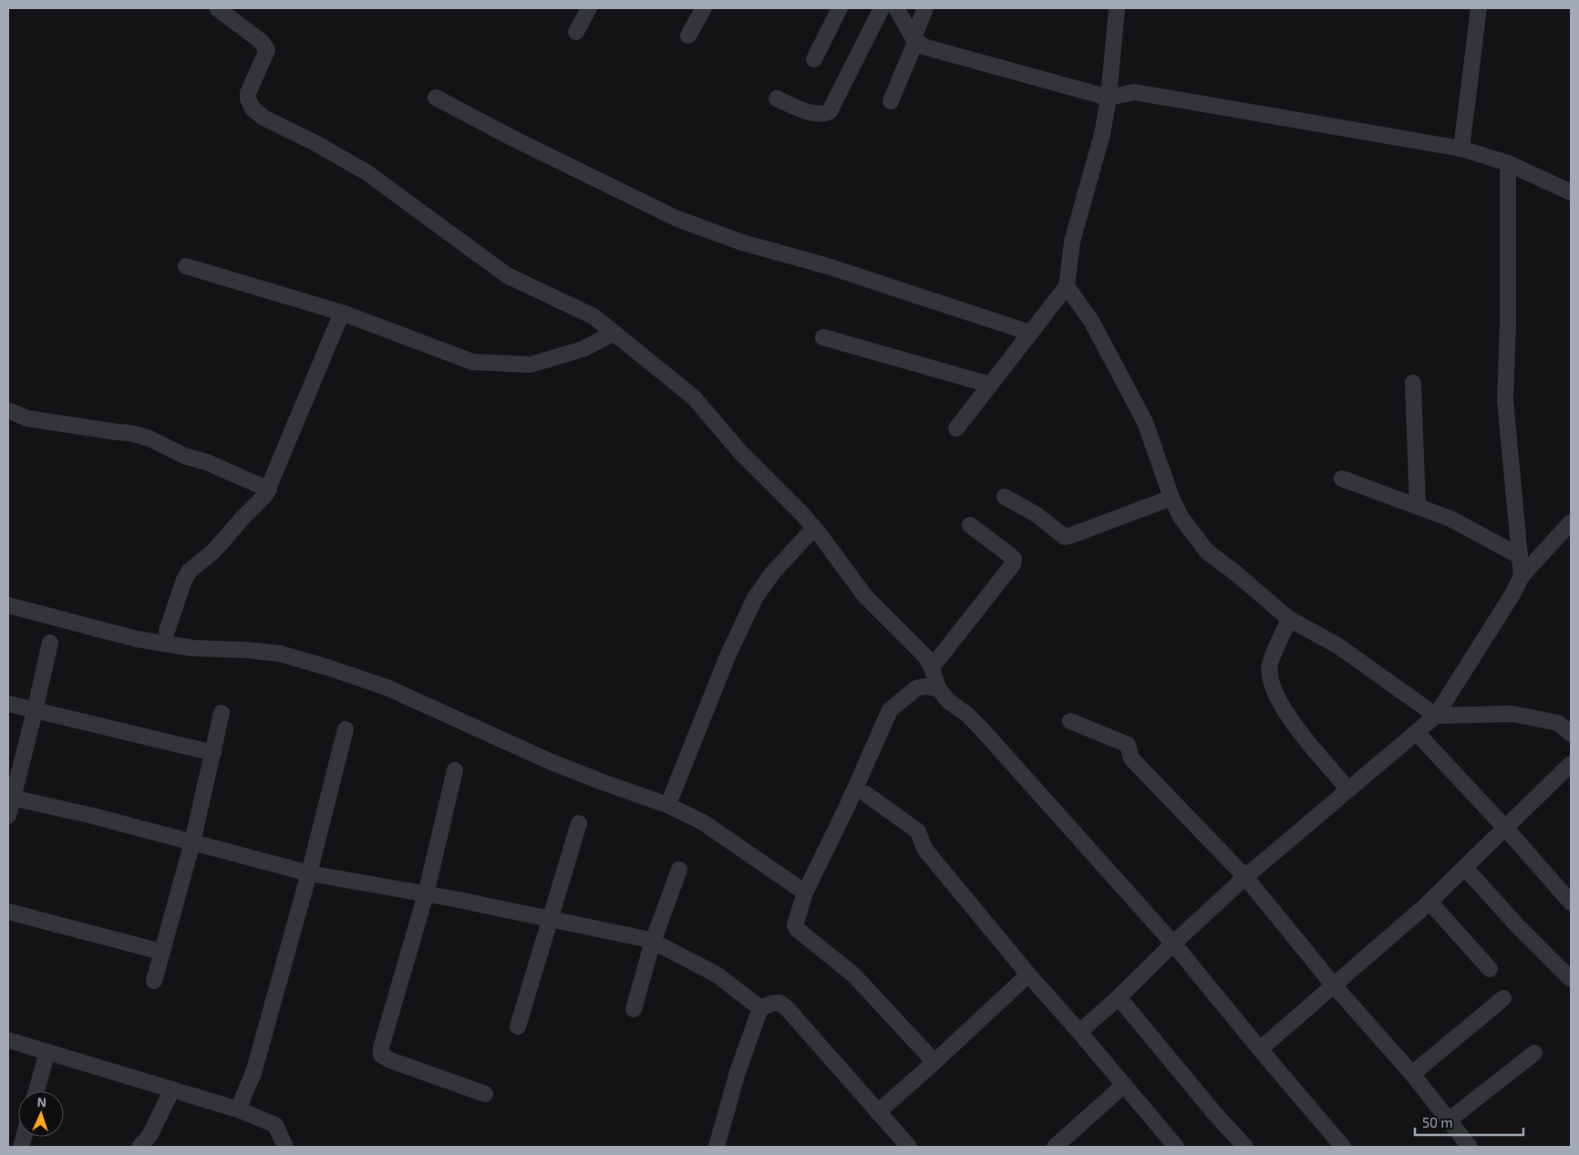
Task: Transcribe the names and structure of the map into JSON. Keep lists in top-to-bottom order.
{
  "scale_bar": "50 m",
  "north": "top"
}
